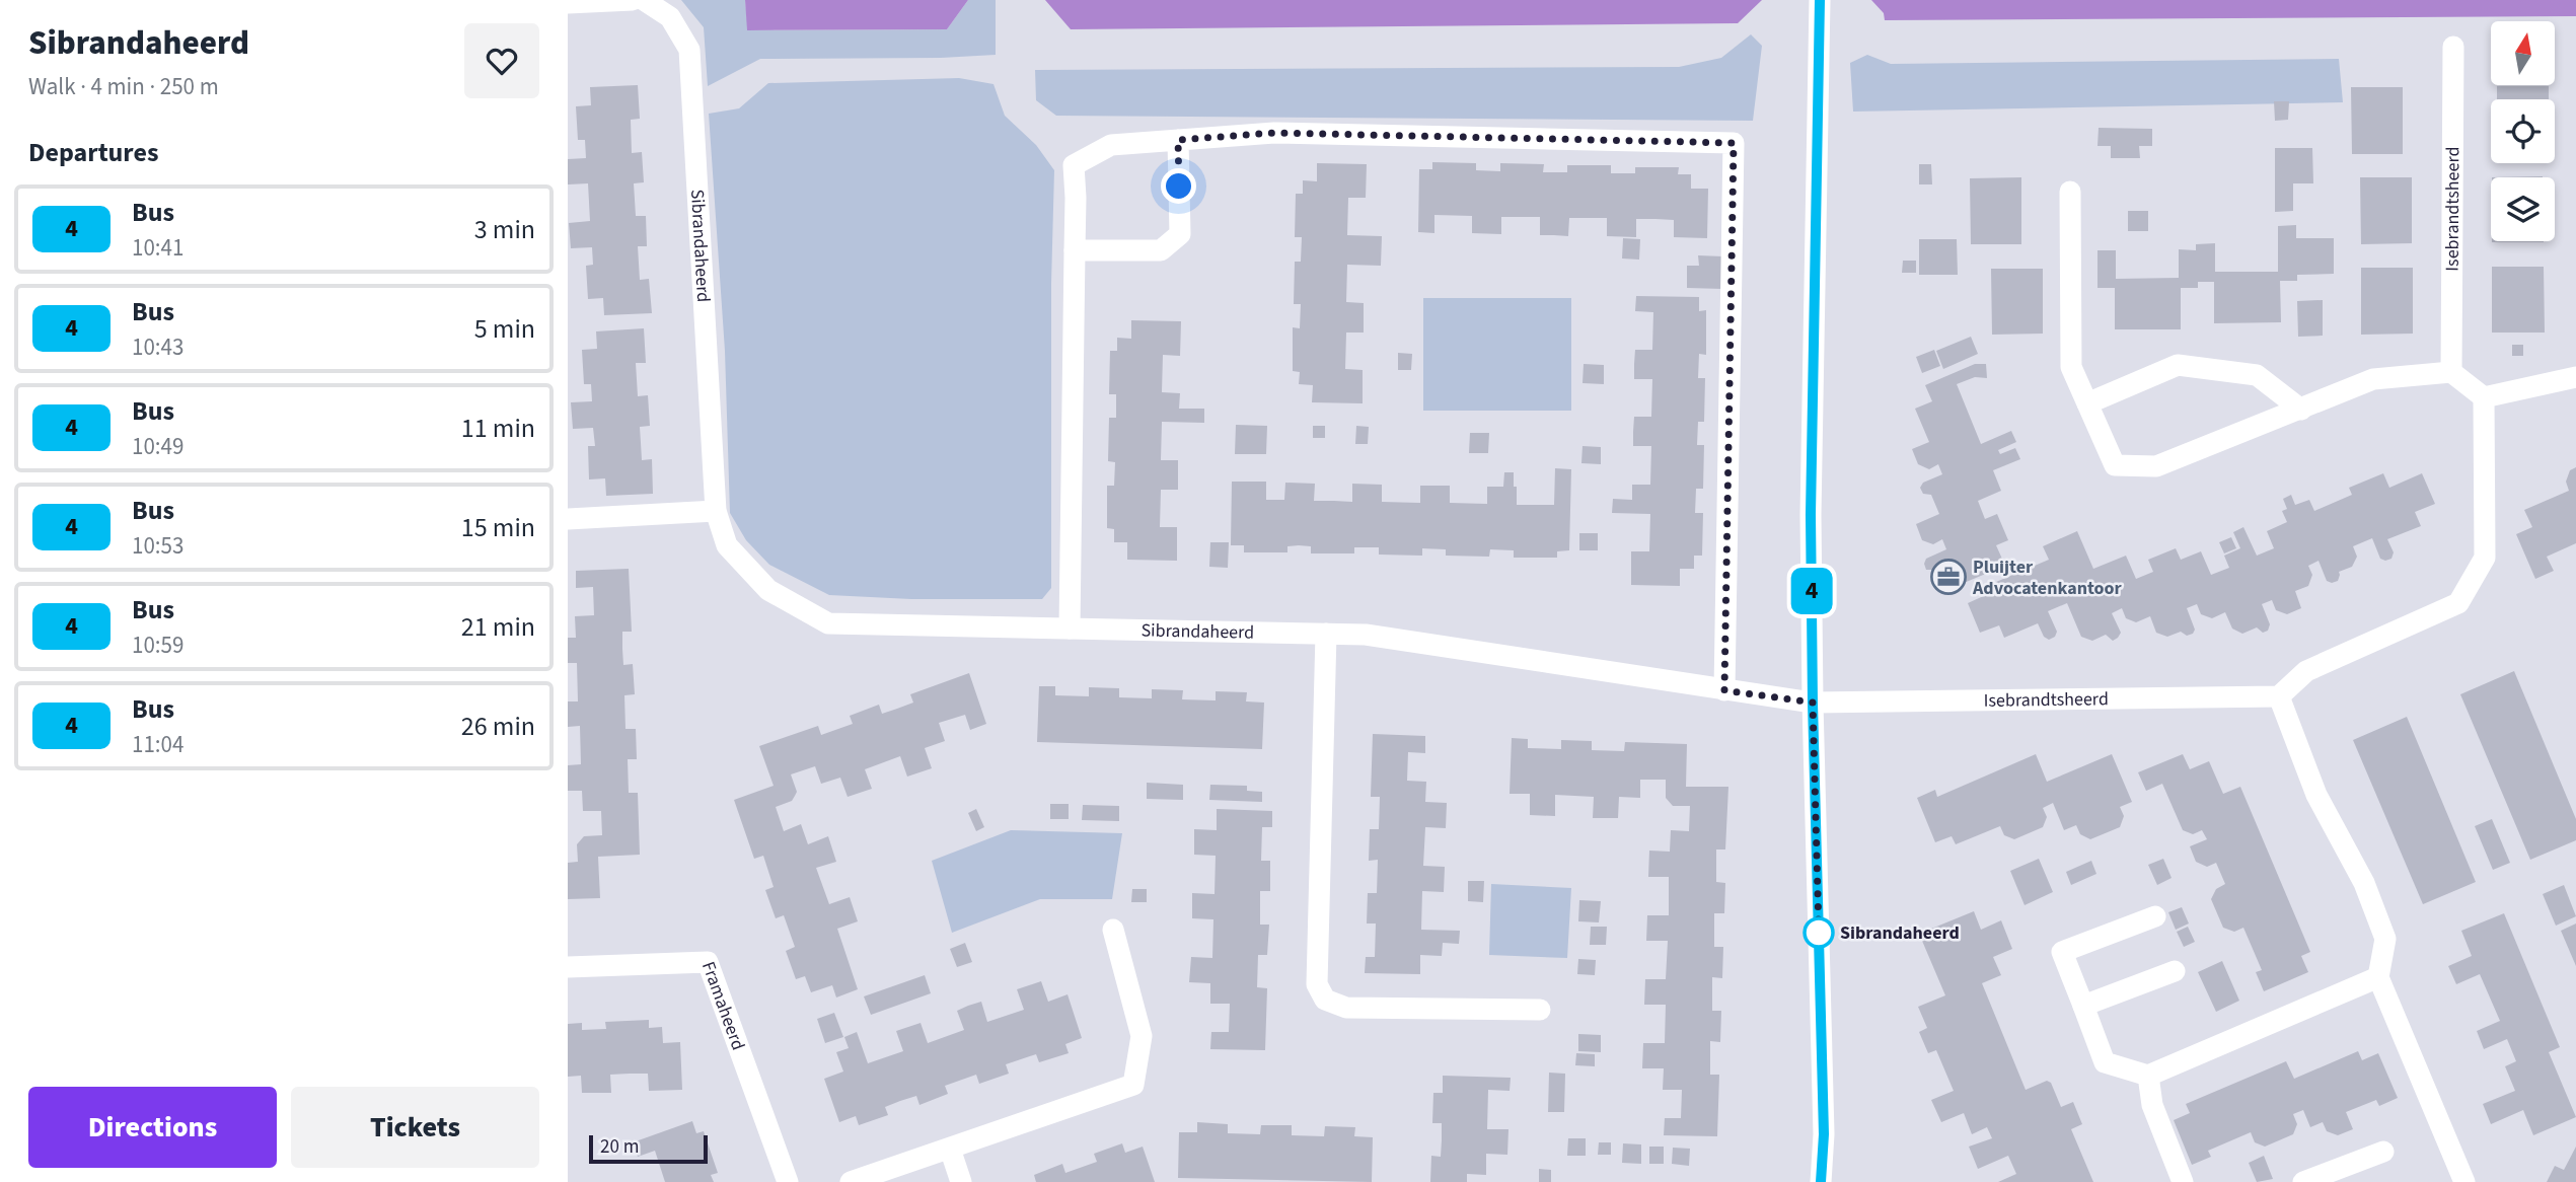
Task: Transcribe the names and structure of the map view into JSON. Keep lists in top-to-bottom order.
{
  "streets": {
    "street": ["Isebrandtsheerd", "Sibrandaheerd", "Framaheerd"]
  },
  "crossings": [
    ["Isebrandtsheerd", "Sibrandaheerd"]
  ],
  "places": {
    "office": ["Pluijter Advocatenkantoor"],
    "other": ["Sibrandaheerd"]
  },
  "lines": ["bus line 4"],
  "scale_bar": "20 m",
  "north": "top",
  "page": {
    "heading": [
      ["Sibrandaheerd", "Walk · 4 min · 250 m"],
      "Departures"
    ],
    "on_map": "4",
    "list": [
      {
        "mark": "4",
        "name": "Bus",
        "note": "10:41",
        "value": "3 min"
      },
      {
        "mark": "4",
        "name": "Bus",
        "note": "10:43",
        "value": "5 min"
      },
      {
        "mark": "4",
        "name": "Bus",
        "note": "10:49",
        "value": "11 min"
      },
      {
        "mark": "4",
        "name": "Bus",
        "note": "10:53",
        "value": "15 min"
      },
      {
        "mark": "4",
        "name": "Bus",
        "note": "10:59",
        "value": "21 min"
      },
      {
        "mark": "4",
        "name": "Bus",
        "note": "11:04",
        "value": "26 min"
      }
    ],
    "buttons": ["Directions", "Tickets"],
    "scale": "20 m"
  }
}
